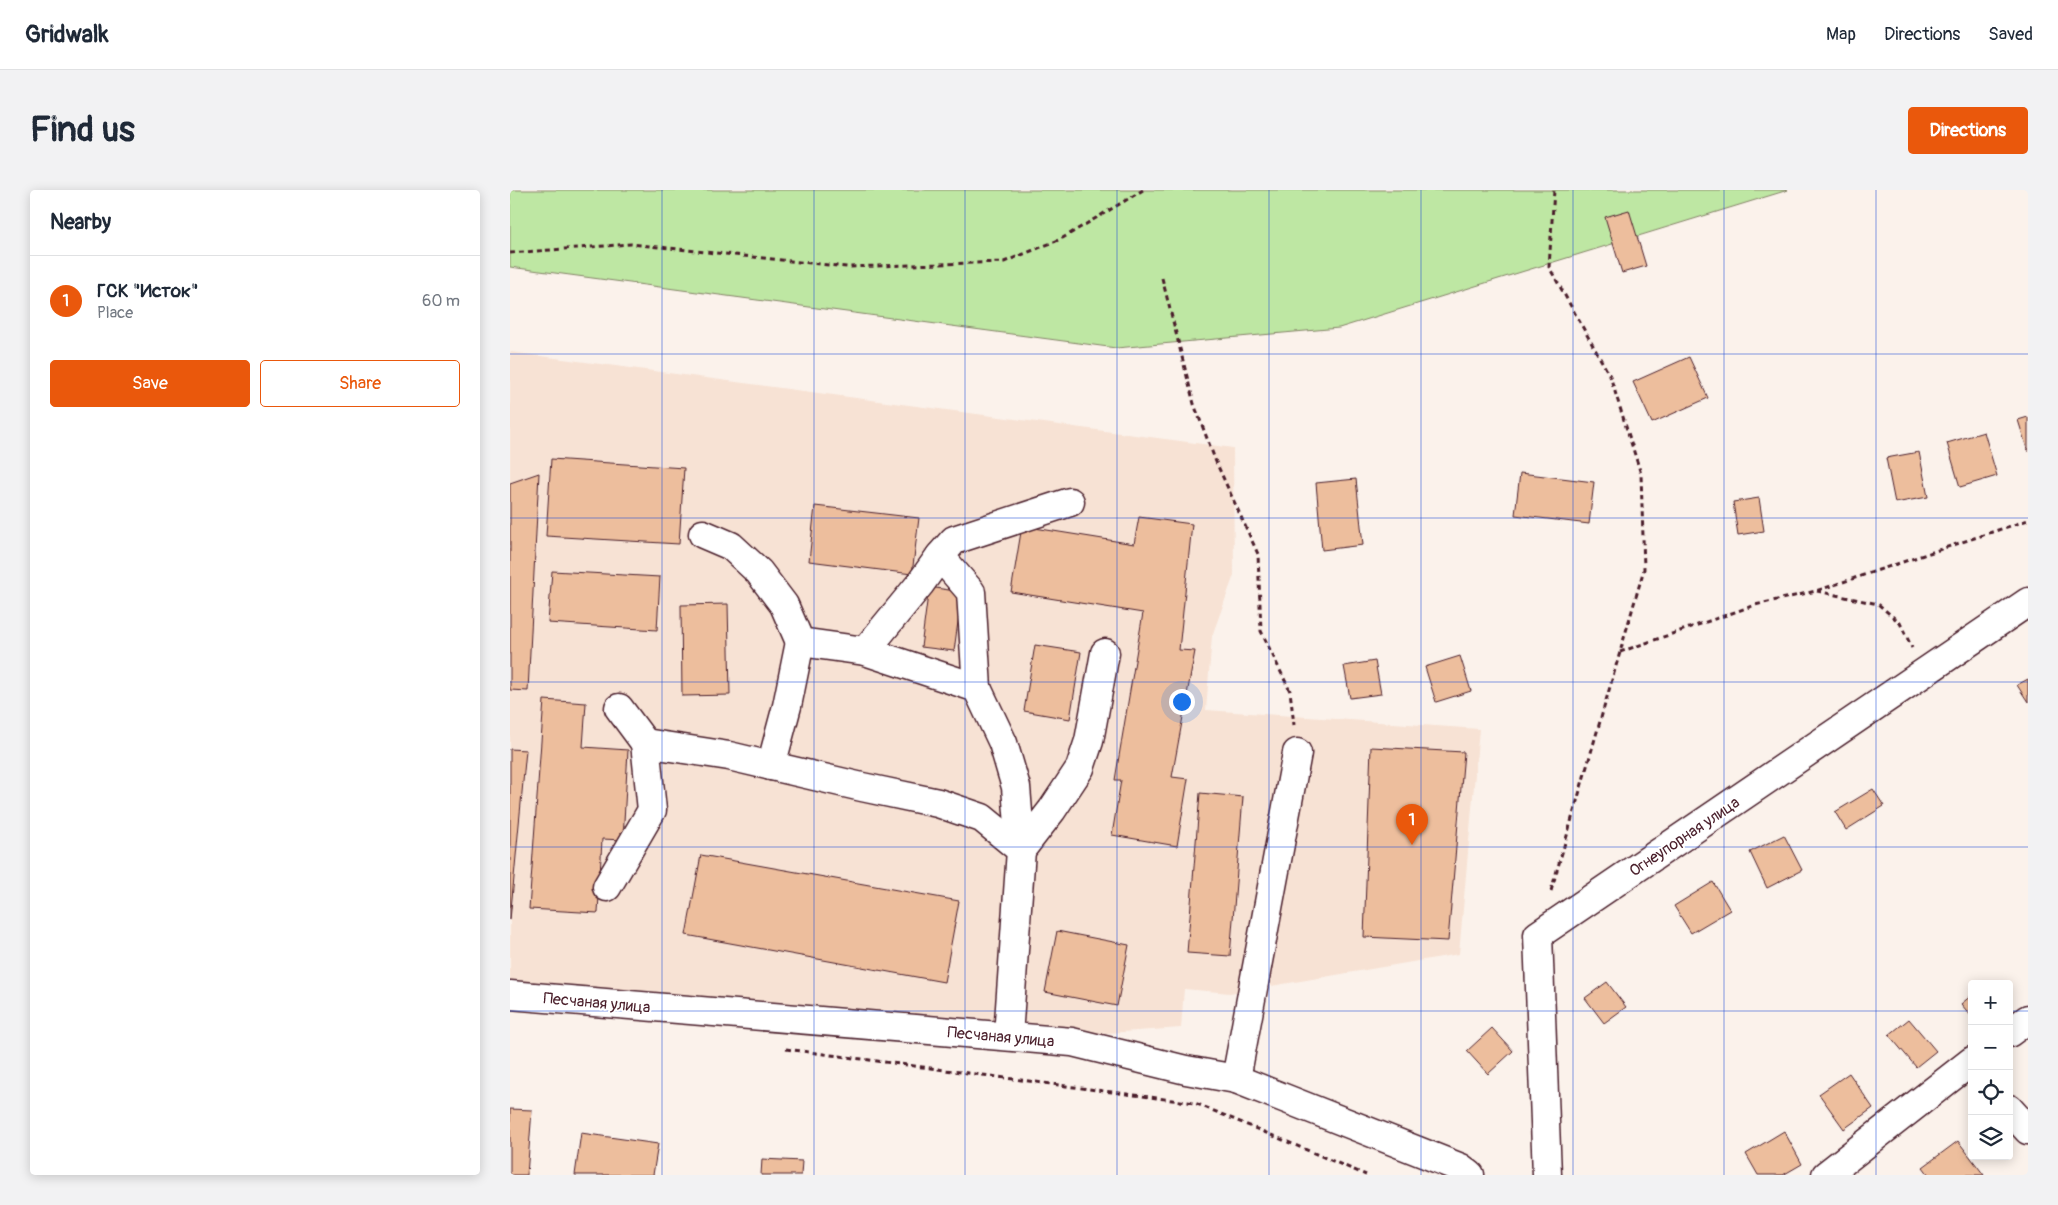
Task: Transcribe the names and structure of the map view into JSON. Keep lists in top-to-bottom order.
{
  "streets": {
    "street": ["Огнеупорная улица", "Песчаная улица"]
  },
  "page": {
    "header": "Gridwalk",
    "nav": ["Map", "Directions", "Saved"],
    "buttons": [
      "Directions",
      ["Save", "Share"]
    ],
    "title": "Find us",
    "heading": "Nearby",
    "list": [
      {
        "mark": "1",
        "name": "ГСК \"Исток\"",
        "note": "Place",
        "value": "60 m"
      }
    ],
    "pins": "1",
    "map_buttons": ["+", "−"]
  }
}
